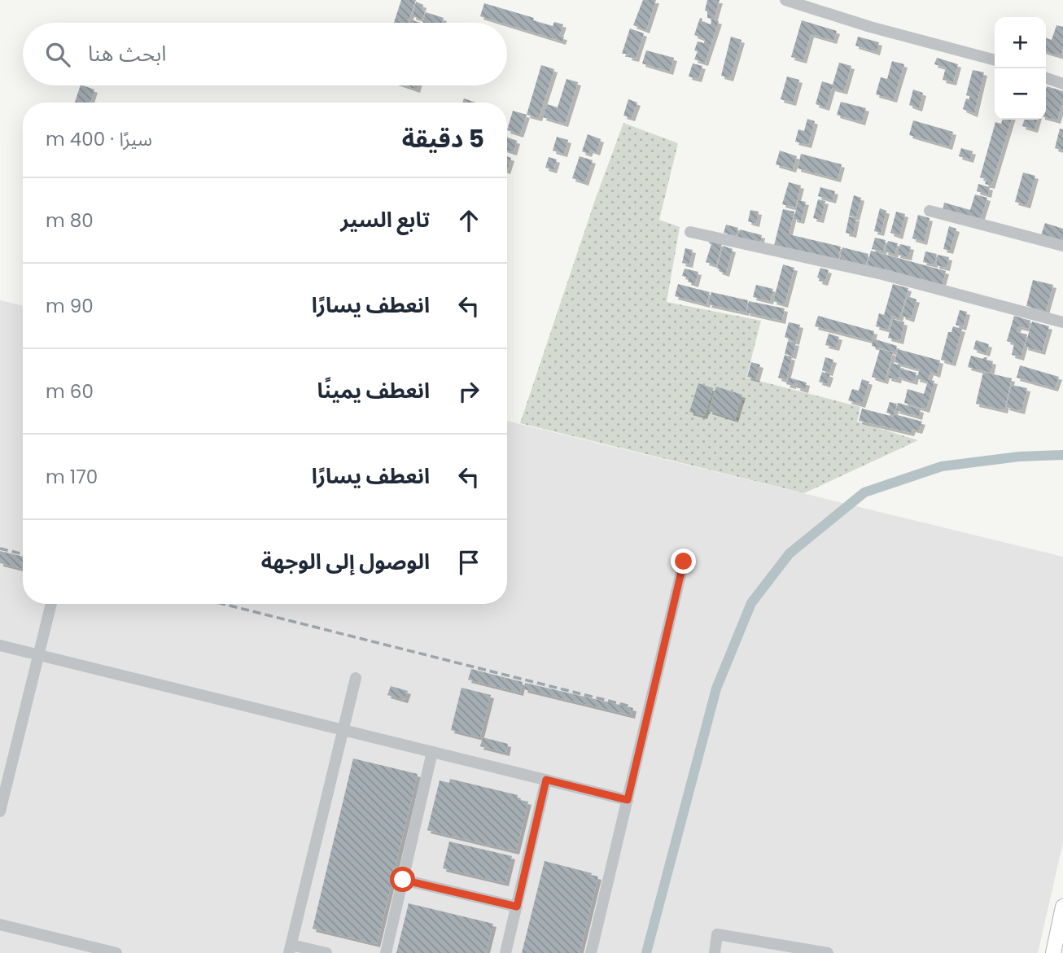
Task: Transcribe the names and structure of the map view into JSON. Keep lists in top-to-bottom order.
{
  "page": {
    "map_buttons": ["+", "−"],
    "search": "ابحث هنا",
    "heading": ["5 دقيقة", "سيرًا · 400 m"],
    "list": [
      ["تابع السير", "80 m"],
      ["انعطف يسارًا", "90 m"],
      ["انعطف يمينًا", "60 m"],
      ["انعطف يسارًا", "170 m"],
      "الوصول إلى الوجهة"
    ]
  }
}
